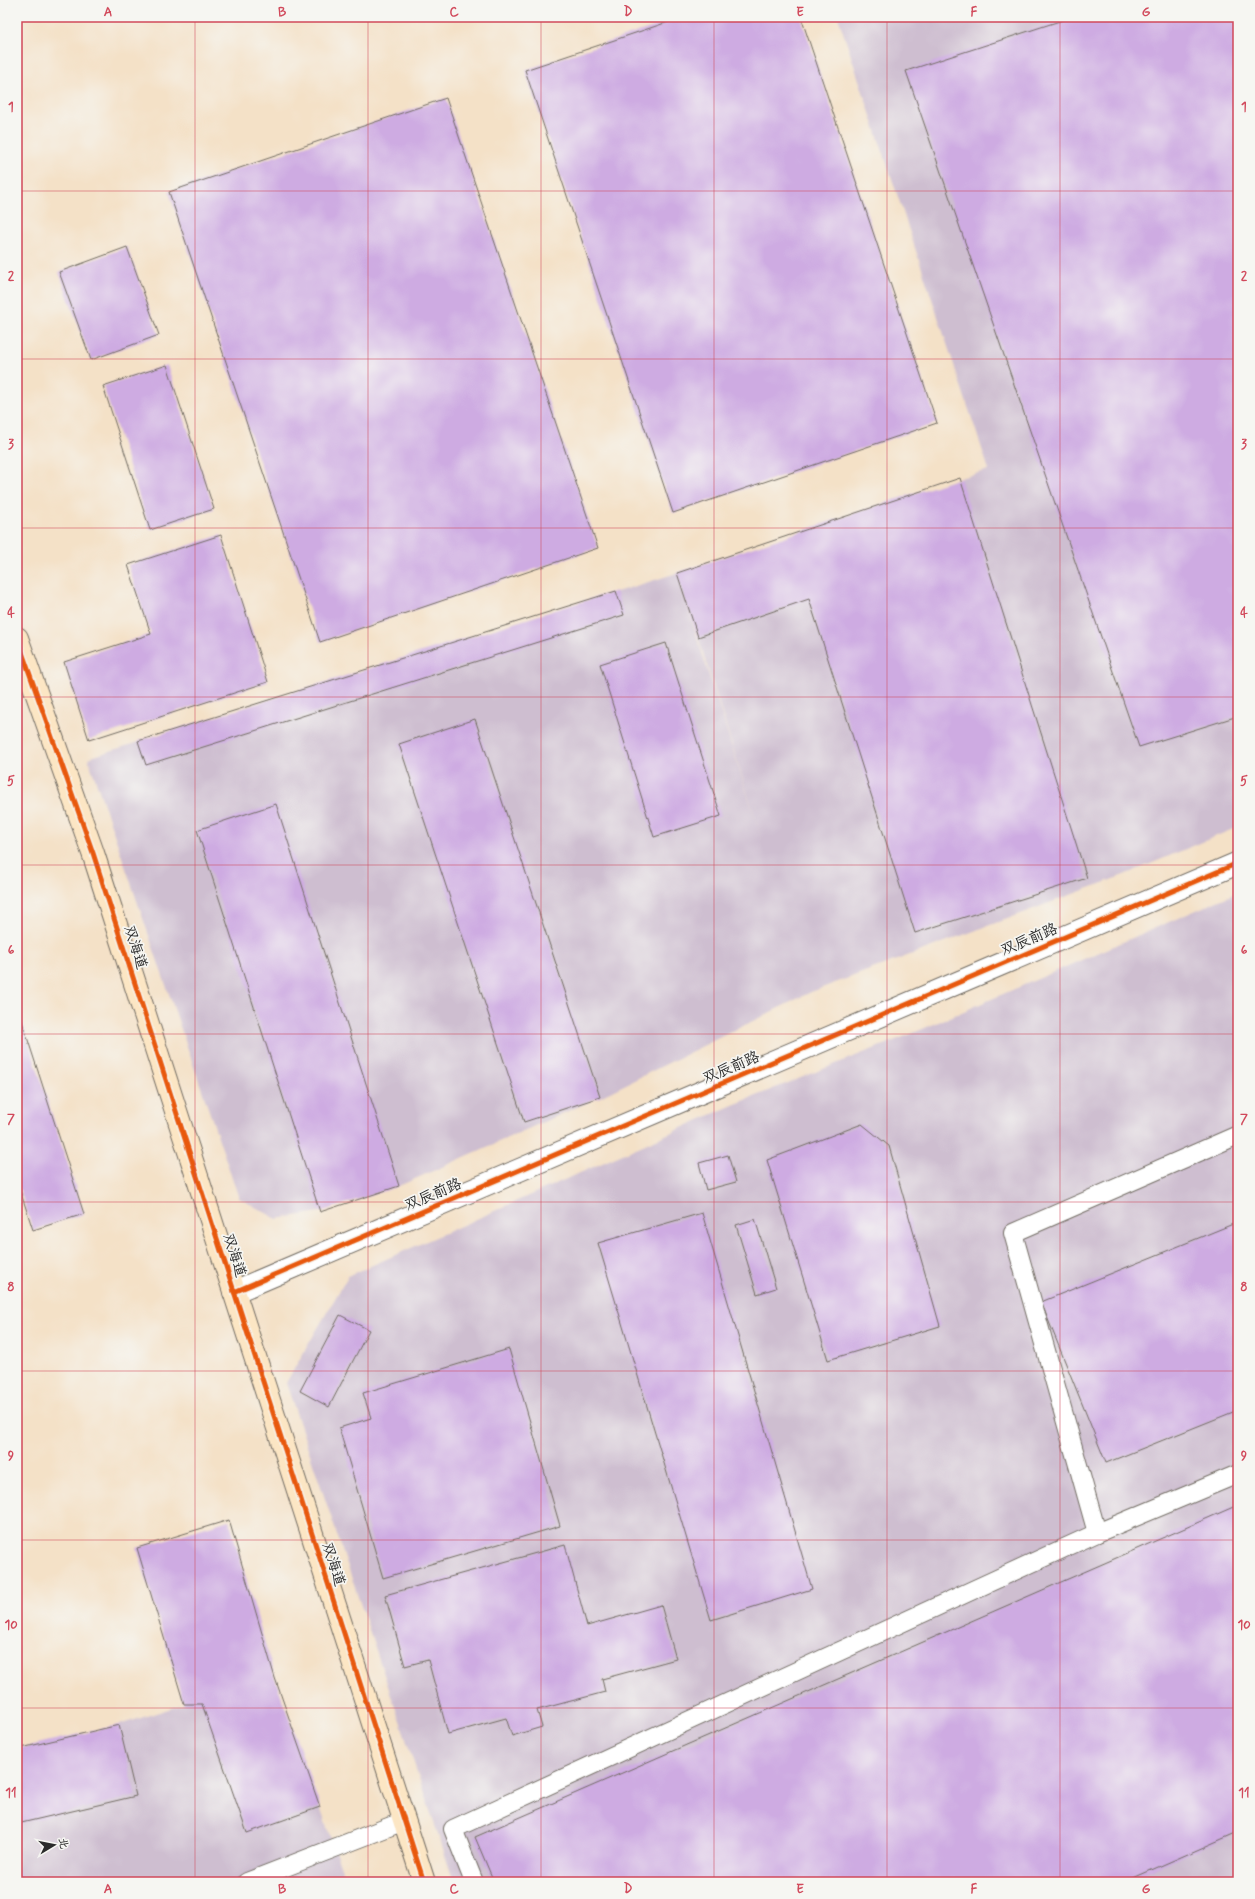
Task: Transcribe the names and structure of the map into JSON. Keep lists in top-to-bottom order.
{
  "streets": {
    "street": ["双辰前路", "双海道"]
  },
  "crossings": [
    ["双辰前路", "双海道"]
  ],
  "north": "right",
  "grid": {
    "columns": [
      "A",
      "B",
      "C",
      "D",
      "E",
      "F",
      "G"
    ],
    "rows": [
      "1",
      "2",
      "3",
      "4",
      "5",
      "6",
      "7",
      "8",
      "9",
      "10",
      "11"
    ]
  }
}
